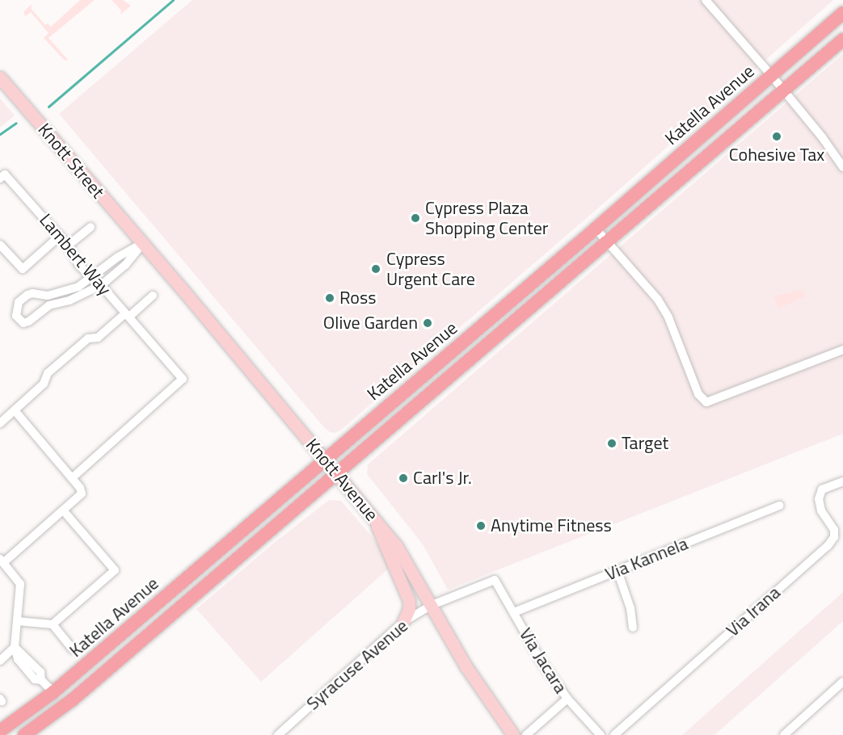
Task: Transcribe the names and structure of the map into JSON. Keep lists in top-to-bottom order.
{
  "streets": {
    "main road": ["Katella Avenue", "Knott Street", "Knott Avenue"],
    "street": [
      "Lambert Way",
      "Via Kannela",
      "Via Irana",
      "Via Jacara",
      "Syracuse Avenue"
    ]
  },
  "crossings": [
    ["Katella Avenue", "Knott Avenue"],
    ["Knott Street", "Knott Avenue"],
    ["Knott Avenue", "Syracuse Avenue"],
    ["Via Kannela", "Via Jacara"],
    ["Via Jacara", "Syracuse Avenue"]
  ],
  "places": [
    "Cohesive Tax",
    "Cypress Plaza Shopping Center",
    "Cypress Urgent Care",
    "Ross",
    "Olive Garden",
    "Target",
    "Carl's Jr.",
    "Anytime Fitness"
  ]
}
